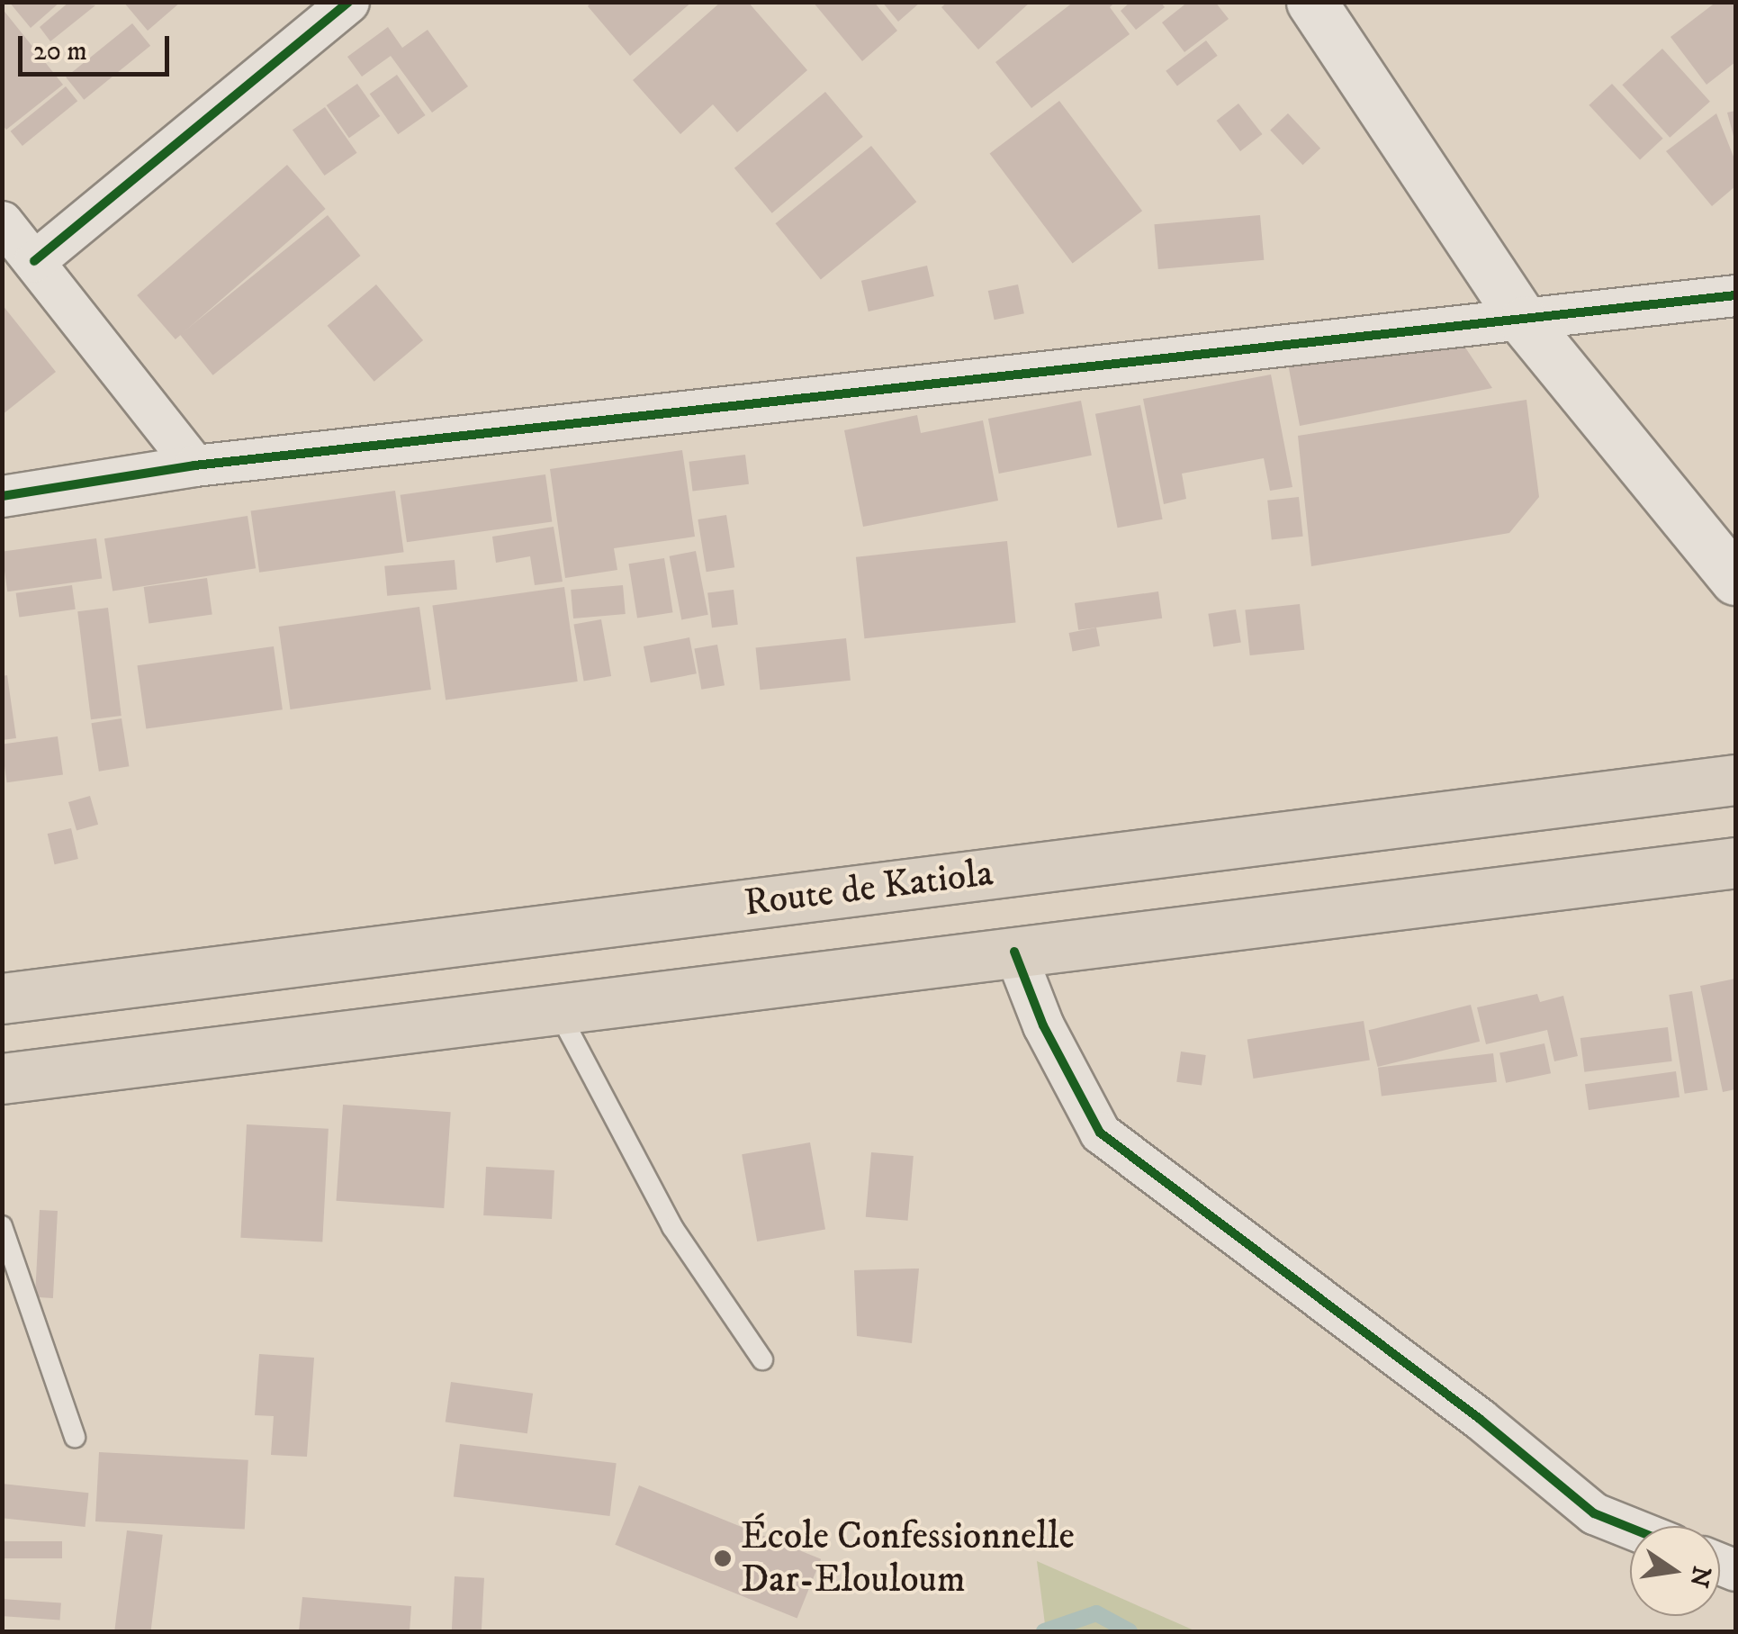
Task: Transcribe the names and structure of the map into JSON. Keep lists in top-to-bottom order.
{
  "streets": {
    "highway": ["Route de Katiola"]
  },
  "places": ["École Confessionnelle Dar-Elouloum"],
  "scale_bar": "20 m",
  "north": "right"
}
